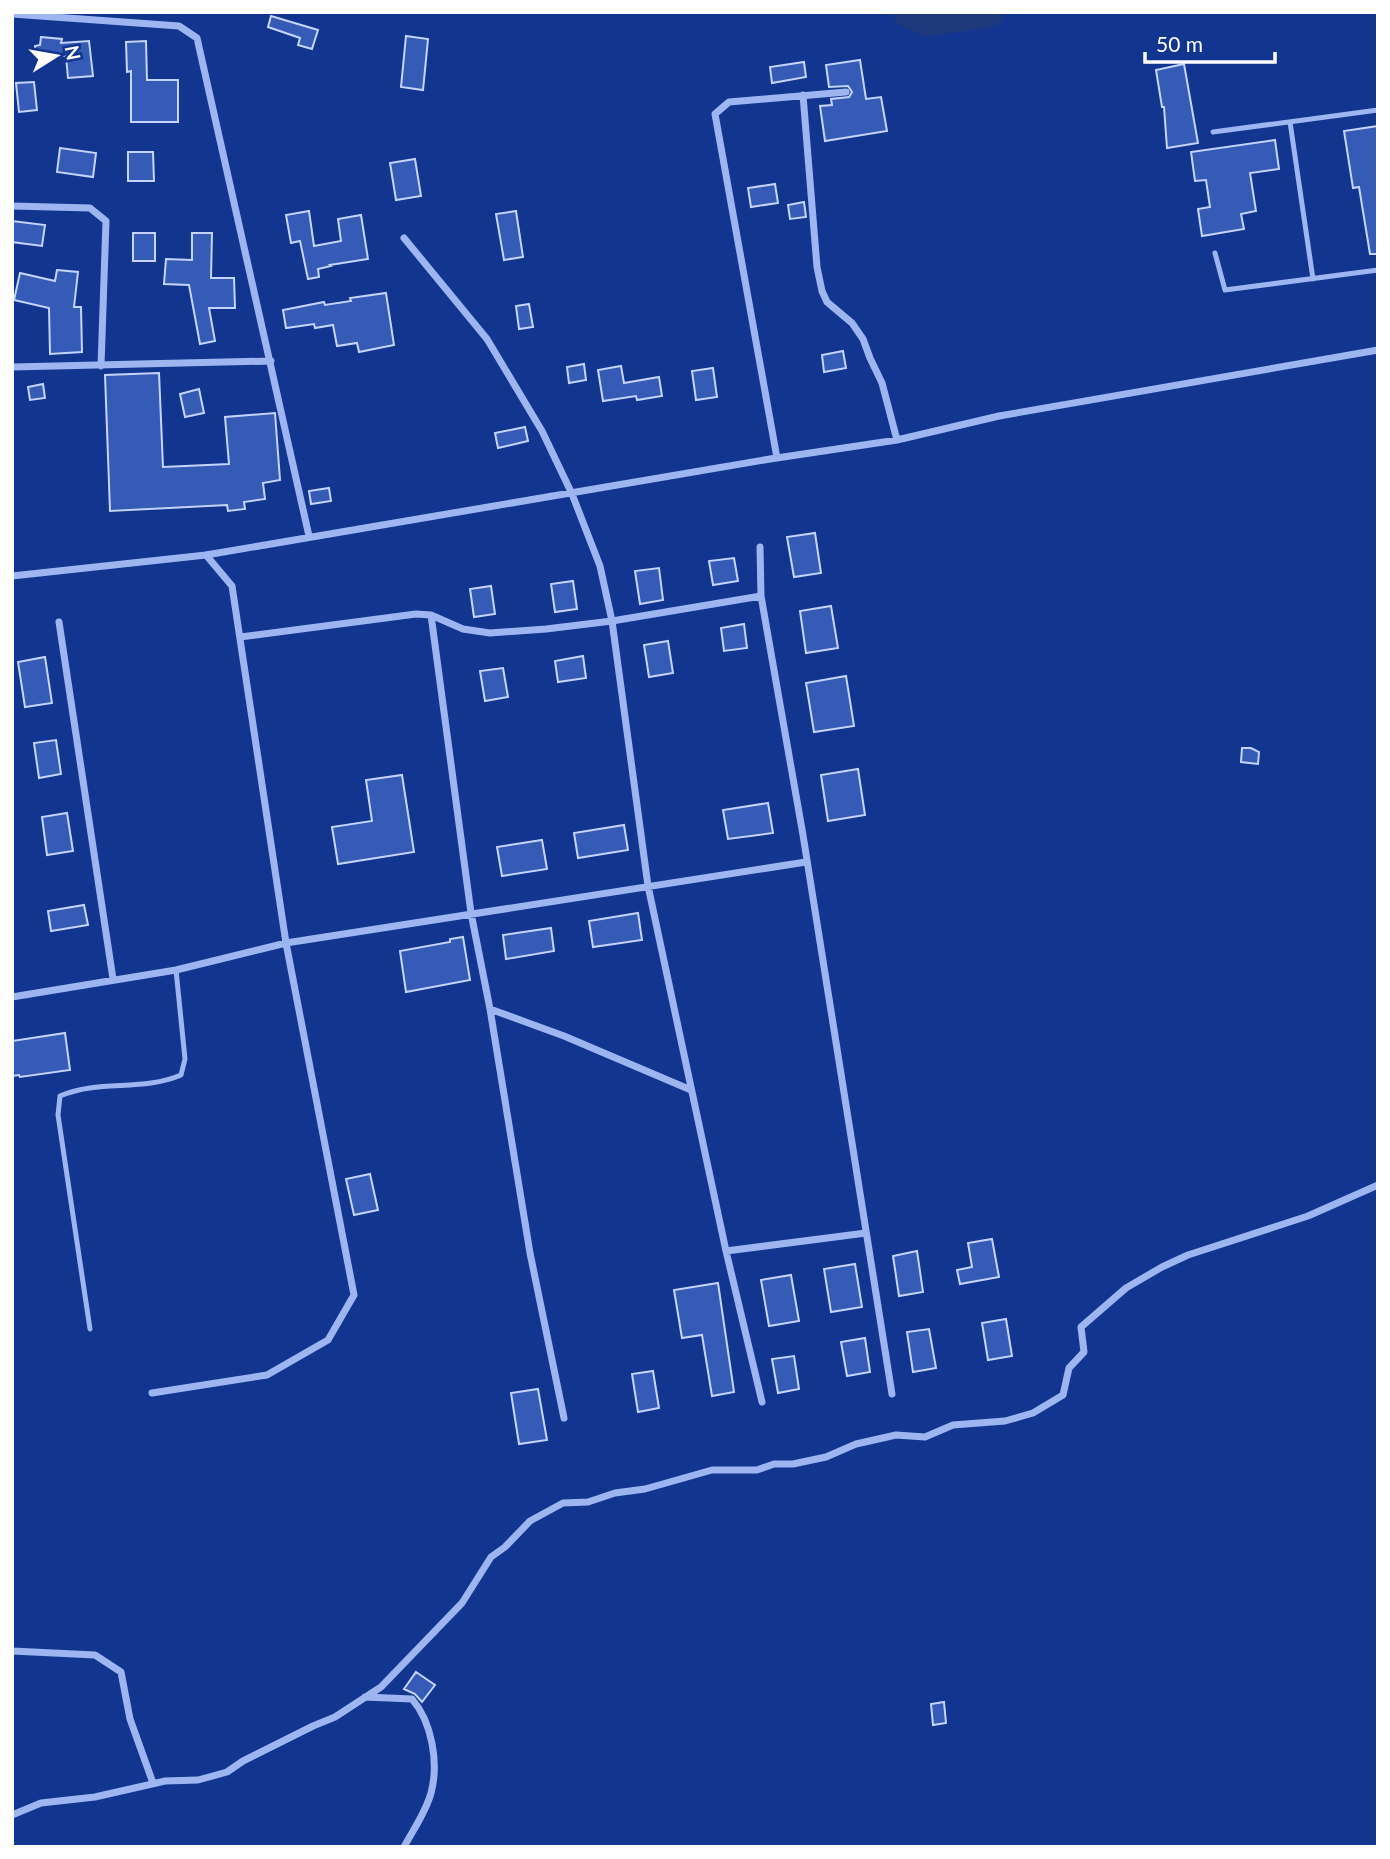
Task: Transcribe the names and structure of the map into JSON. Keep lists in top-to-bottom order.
{
  "scale_bar": "50 m",
  "north": "right"
}
